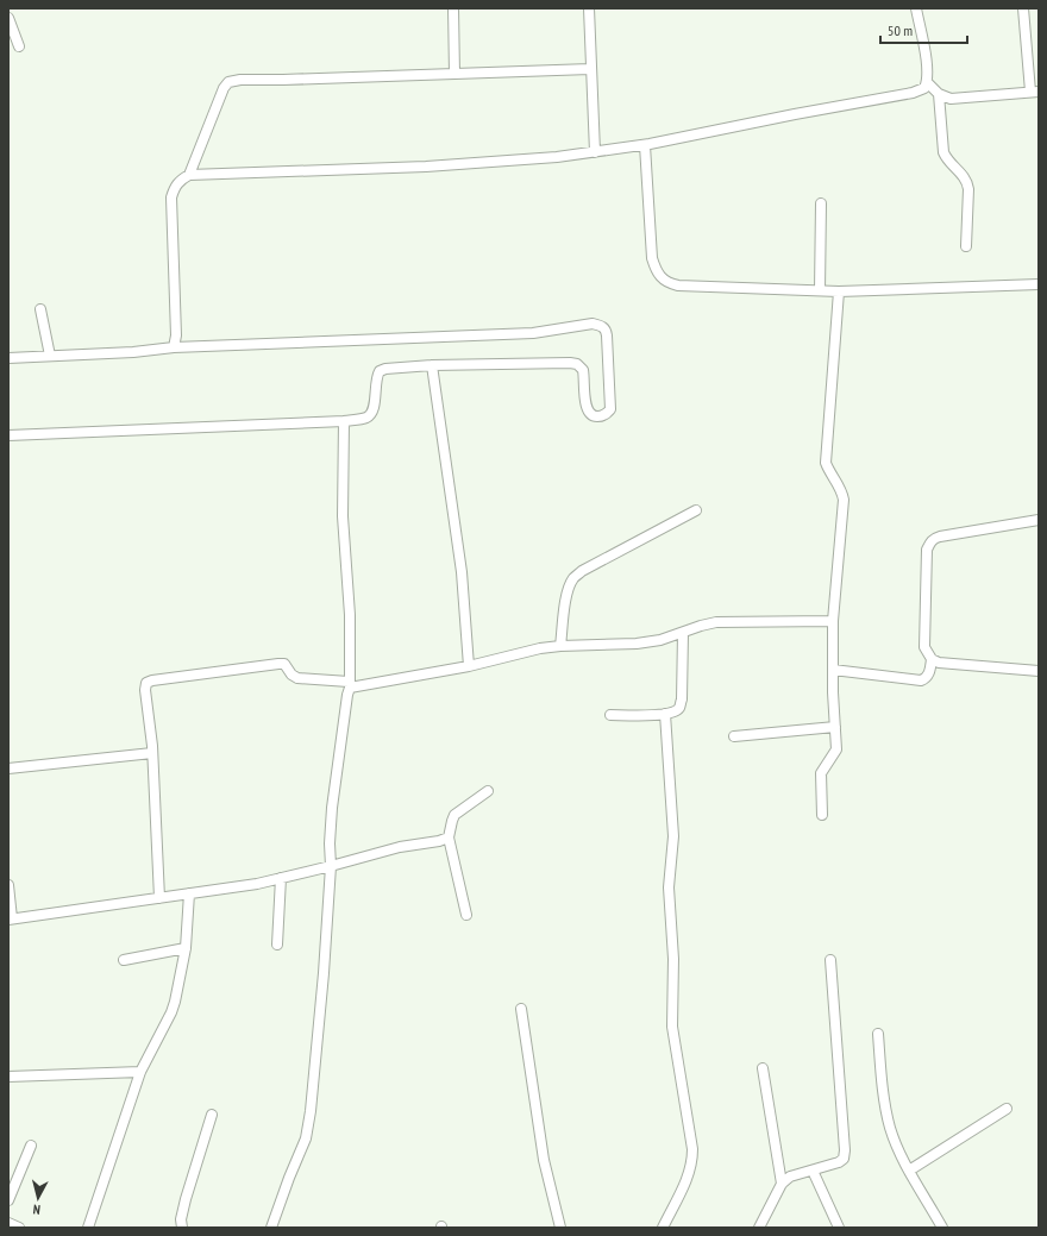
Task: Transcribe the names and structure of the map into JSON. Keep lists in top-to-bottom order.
{
  "scale_bar": "50 m",
  "north": "bottom"
}
